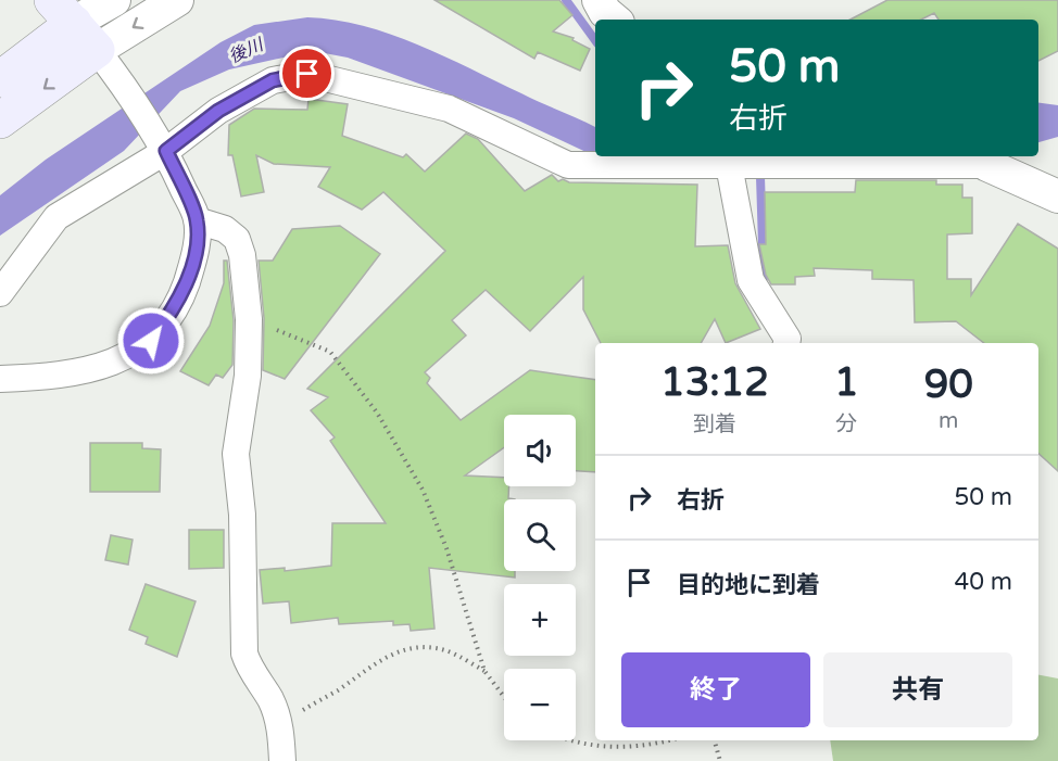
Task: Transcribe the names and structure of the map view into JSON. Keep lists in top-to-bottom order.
{
  "water": ["後川"],
  "page": {
    "turn": ["50 m", "右折"],
    "eta": [
      "13:12",
      "到着",
      "1",
      "分",
      "90",
      "m"
    ],
    "map_buttons": ["+", "−"],
    "list": [
      {
        "name": "右折",
        "value": "50 m"
      },
      {
        "name": "目的地に到着",
        "value": "40 m"
      }
    ],
    "buttons": ["終了", "共有"]
  }
}
